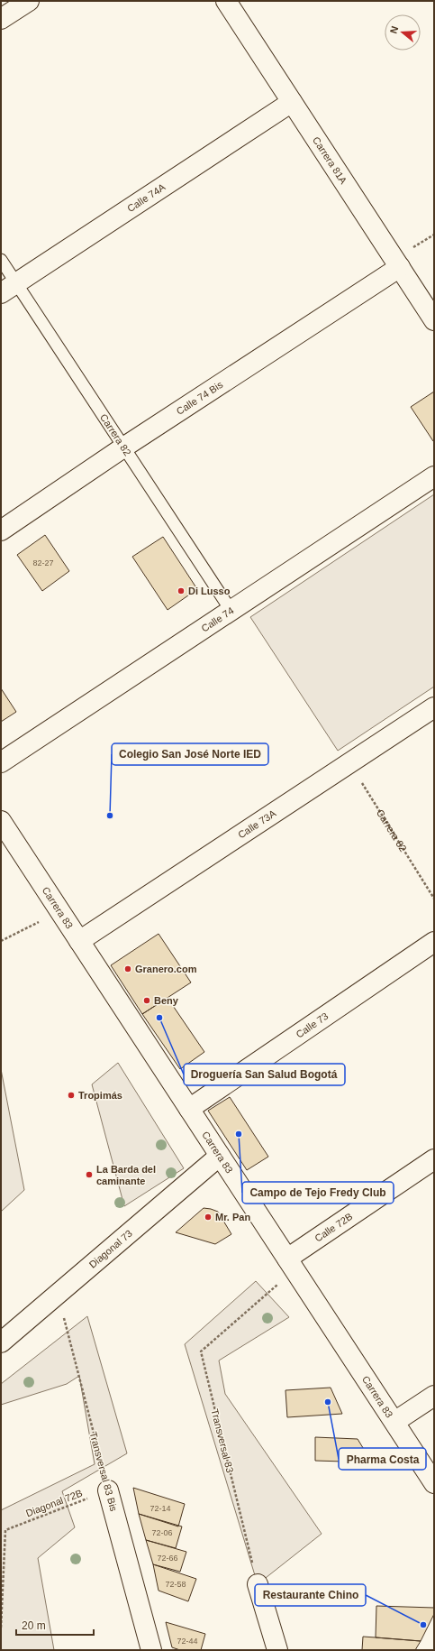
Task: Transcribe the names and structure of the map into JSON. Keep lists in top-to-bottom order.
{
  "streets": {
    "street": [
      "Carrera 81A",
      "Calle 74A",
      "Calle 74 Bis",
      "Calle 74",
      "Calle 73A",
      "Carrera 83",
      "Calle 73",
      "Calle 72B",
      "Diagonal 73",
      "Transversal 83 Bis"
    ],
    "lane": ["Carrera 82"],
    "path": ["Transversal 83", "Diagonal 72B"]
  },
  "crossings": [
    ["Carrera 81A", "Calle 74A"],
    ["Carrera 81A", "Calle 74 Bis"],
    ["Calle 74A", "Carrera 82"],
    ["Calle 74 Bis", "Carrera 82"],
    ["Carrera 82", "Calle 74"],
    ["Carrera 82", "Calle 73A"],
    ["Calle 73A", "Carrera 83"],
    ["Carrera 83", "Calle 73"],
    ["Carrera 83", "Calle 72B"],
    ["Carrera 83", "Diagonal 73"],
    ["Carrera 83", "Transversal 83"],
    ["Calle 72B", "Transversal 83"],
    ["Diagonal 73", "Transversal 83 Bis"],
    ["Transversal 83 Bis", "Diagonal 72B"]
  ],
  "places": [
    "Di Lusso",
    "Colegio San José Norte IED",
    "Granero.com",
    "Beny",
    "Droguería San Salud Bogotá",
    "Tropimás",
    "Campo de Tejo Fredy Club",
    "La Barda del caminante",
    "Mr. Pan",
    "Pharma Costa",
    "Restaurante Chino"
  ],
  "house_numbers": [
    "82-27",
    "72-14",
    "72-06",
    "72-66",
    "72-58",
    "72-44"
  ],
  "scale_bar": "20 m",
  "north": "left"
}
